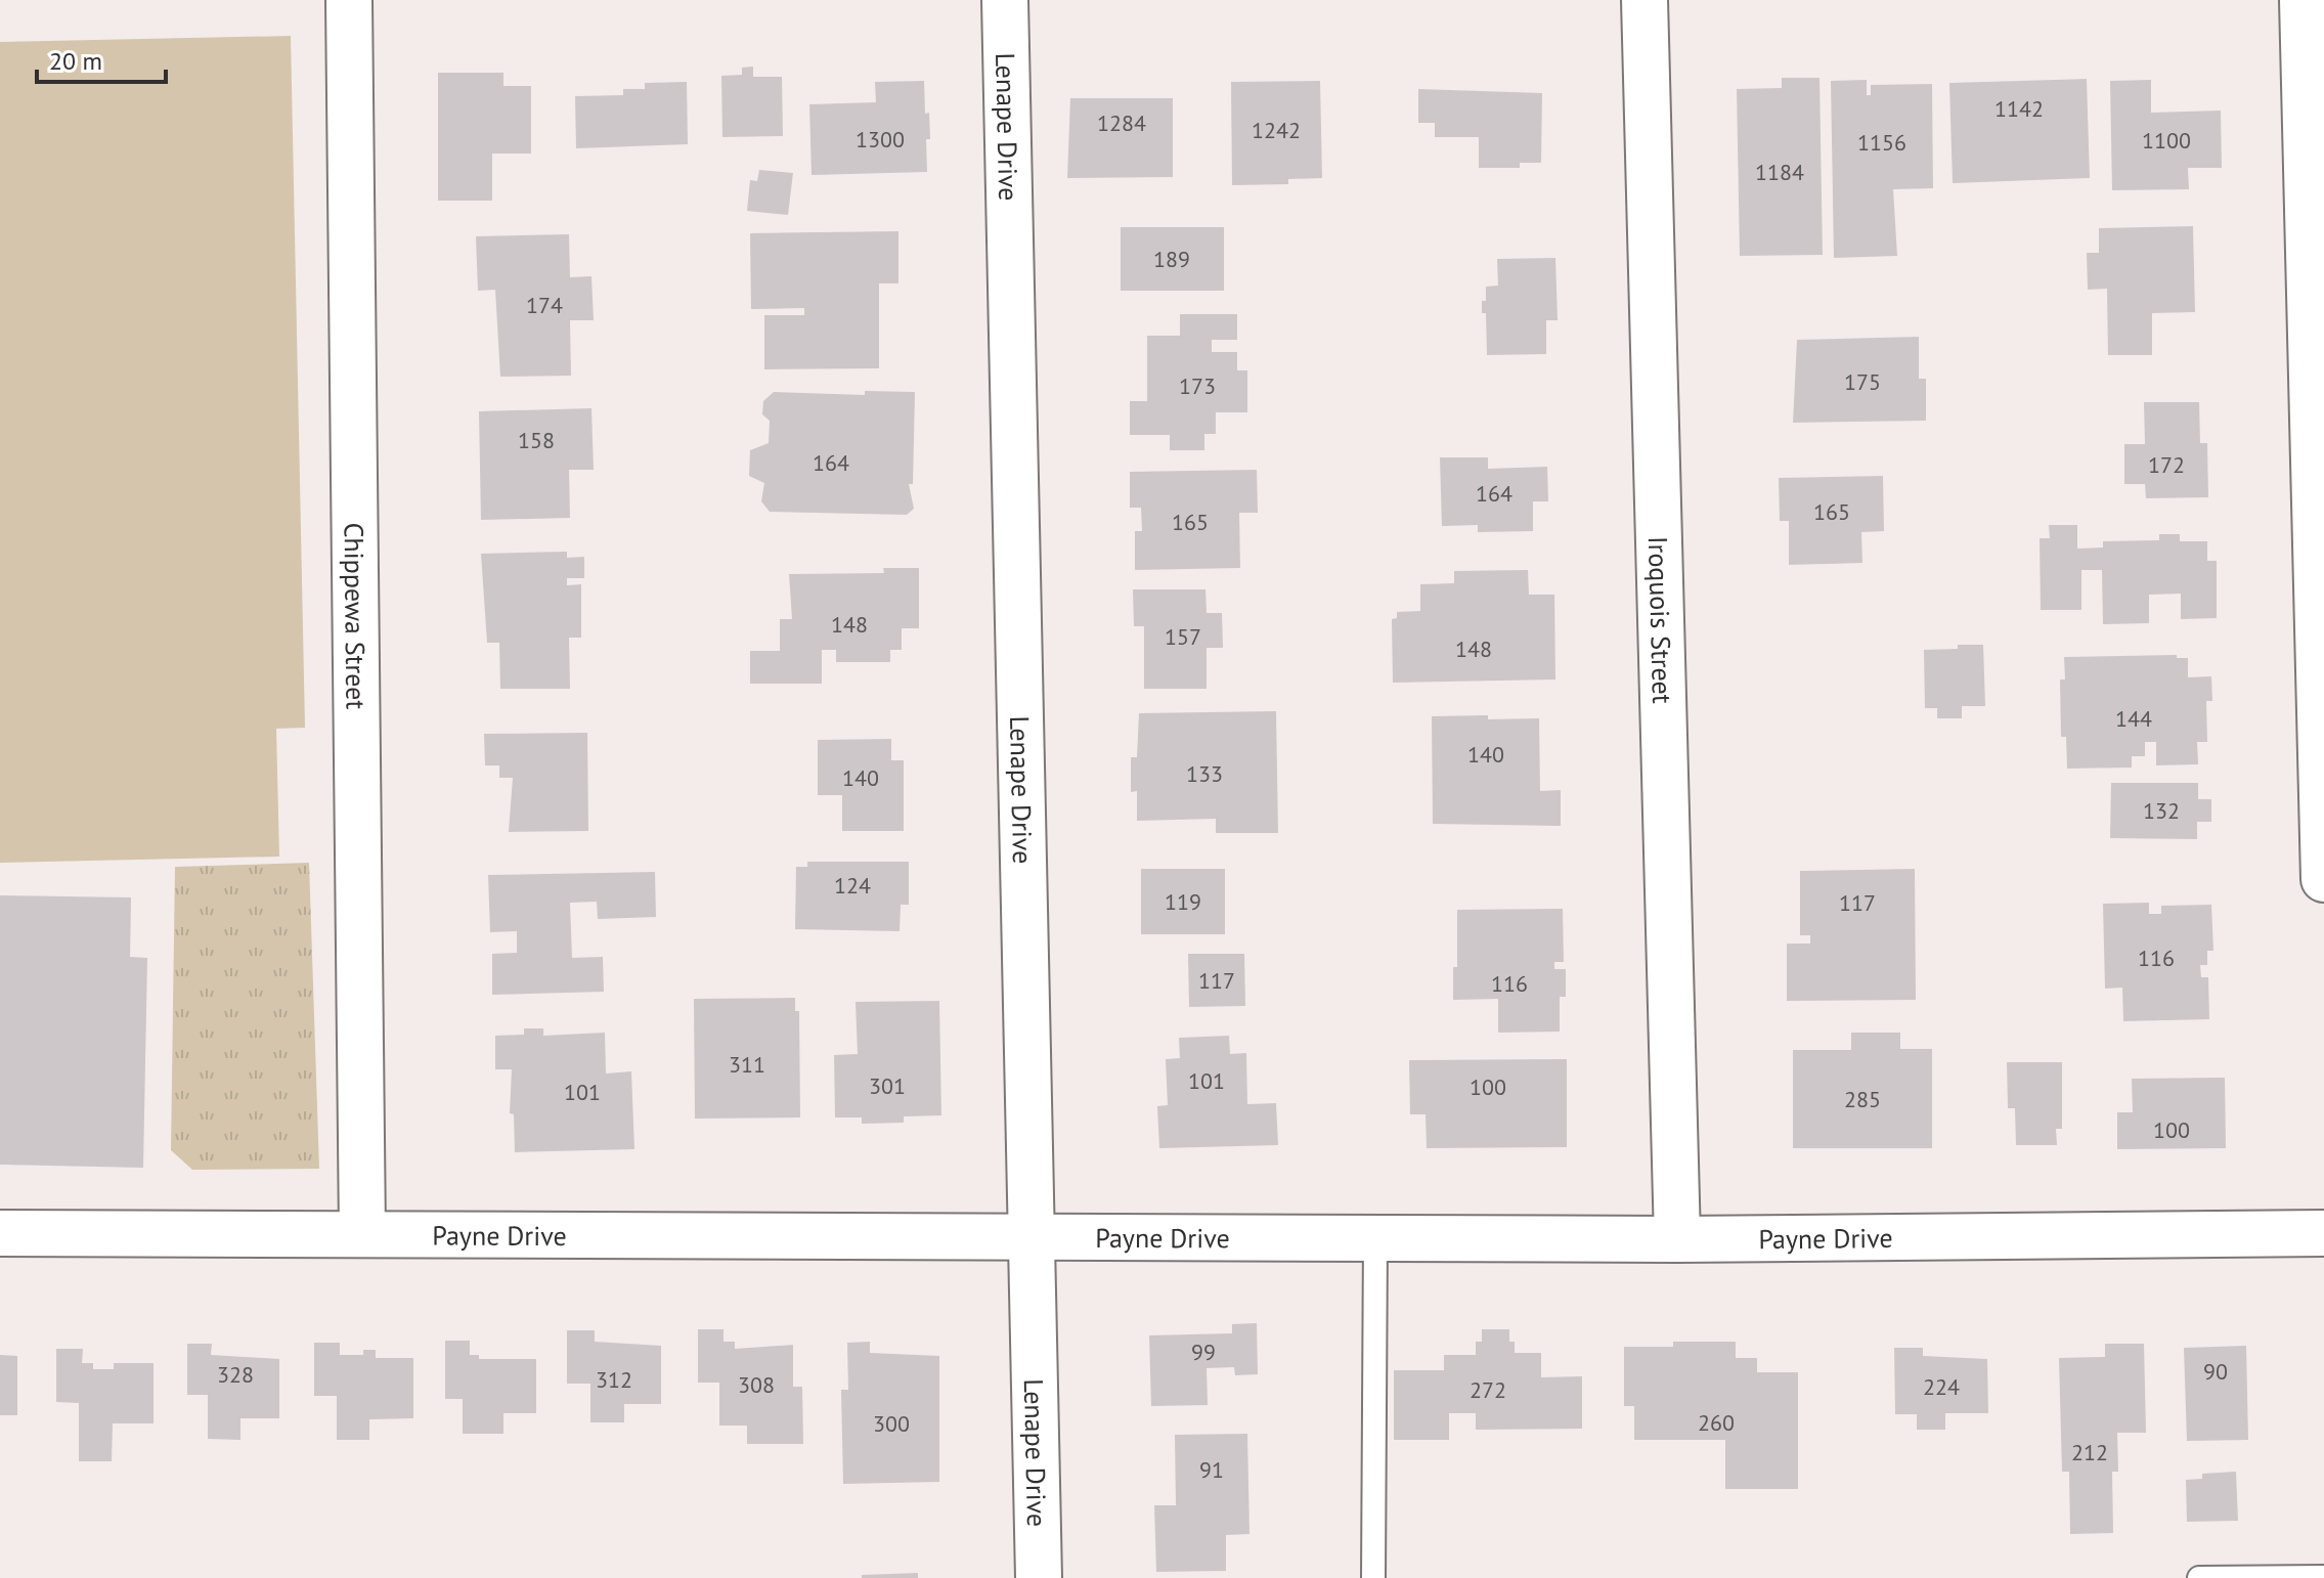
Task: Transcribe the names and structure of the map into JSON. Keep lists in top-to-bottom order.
{
  "streets": {
    "street": [
      "Lenape Drive",
      "Chippewa Street",
      "Iroquois Street",
      "Payne Drive"
    ]
  },
  "crossings": [
    ["Lenape Drive", "Payne Drive"],
    ["Chippewa Street", "Payne Drive"],
    ["Iroquois Street", "Payne Drive"]
  ],
  "house_numbers": [
    "1142",
    "1284",
    "1242",
    "1300",
    "1100",
    "1156",
    "1184",
    "189",
    "174",
    "175",
    "173",
    "158",
    "164",
    "172",
    "164",
    "165",
    "165",
    "148",
    "157",
    "148",
    "144",
    "140",
    "133",
    "140",
    "132",
    "124",
    "119",
    "117",
    "116",
    "117",
    "116",
    "311",
    "101",
    "301",
    "100",
    "101",
    "285",
    "100",
    "99",
    "90",
    "328",
    "312",
    "308",
    "224",
    "272",
    "260",
    "300",
    "212",
    "91"
  ],
  "scale_bar": "20 m"
}
